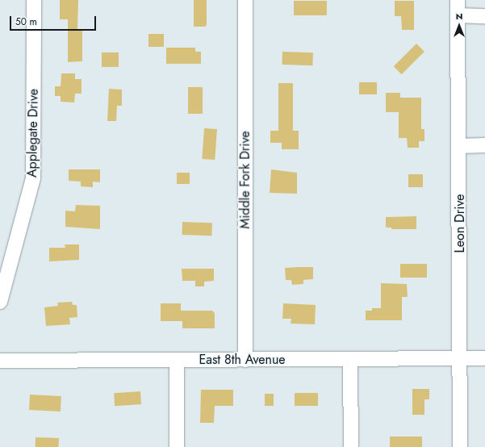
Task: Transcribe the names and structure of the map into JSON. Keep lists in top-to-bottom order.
{
  "streets": {
    "street": [
      "Applegate Drive",
      "Middle Fork Drive",
      "Leon Drive",
      "East 8th Avenue"
    ]
  },
  "crossings": [
    ["Middle Fork Drive", "East 8th Avenue"],
    ["Leon Drive", "East 8th Avenue"]
  ],
  "scale_bar": "50 m",
  "north": "top"
}
